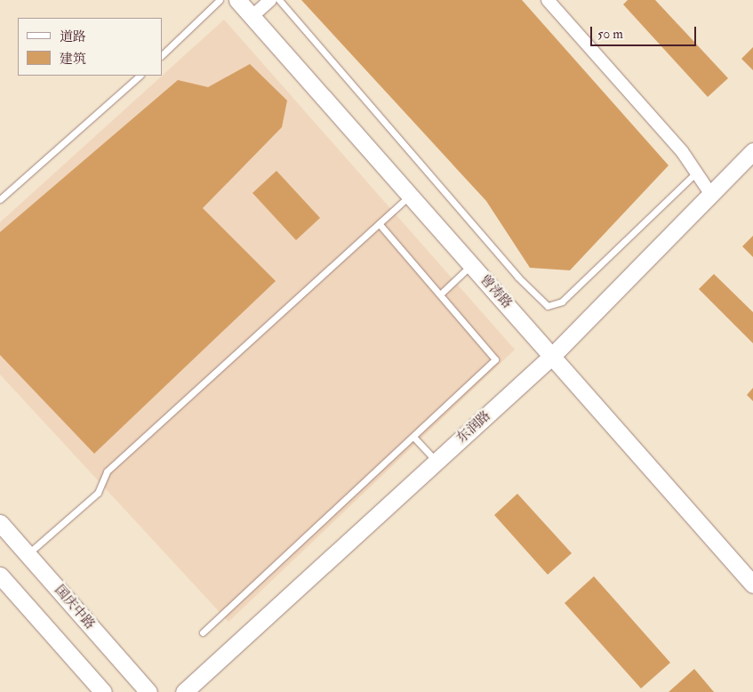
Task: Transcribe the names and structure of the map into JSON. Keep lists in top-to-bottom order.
{
  "streets": {
    "street": ["曾涛路", "东润路", "国庆中路"]
  },
  "crossings": [
    ["曾涛路", "东润路"]
  ],
  "legend": ["道路", "建筑"],
  "scale_bar": "50 m"
}
